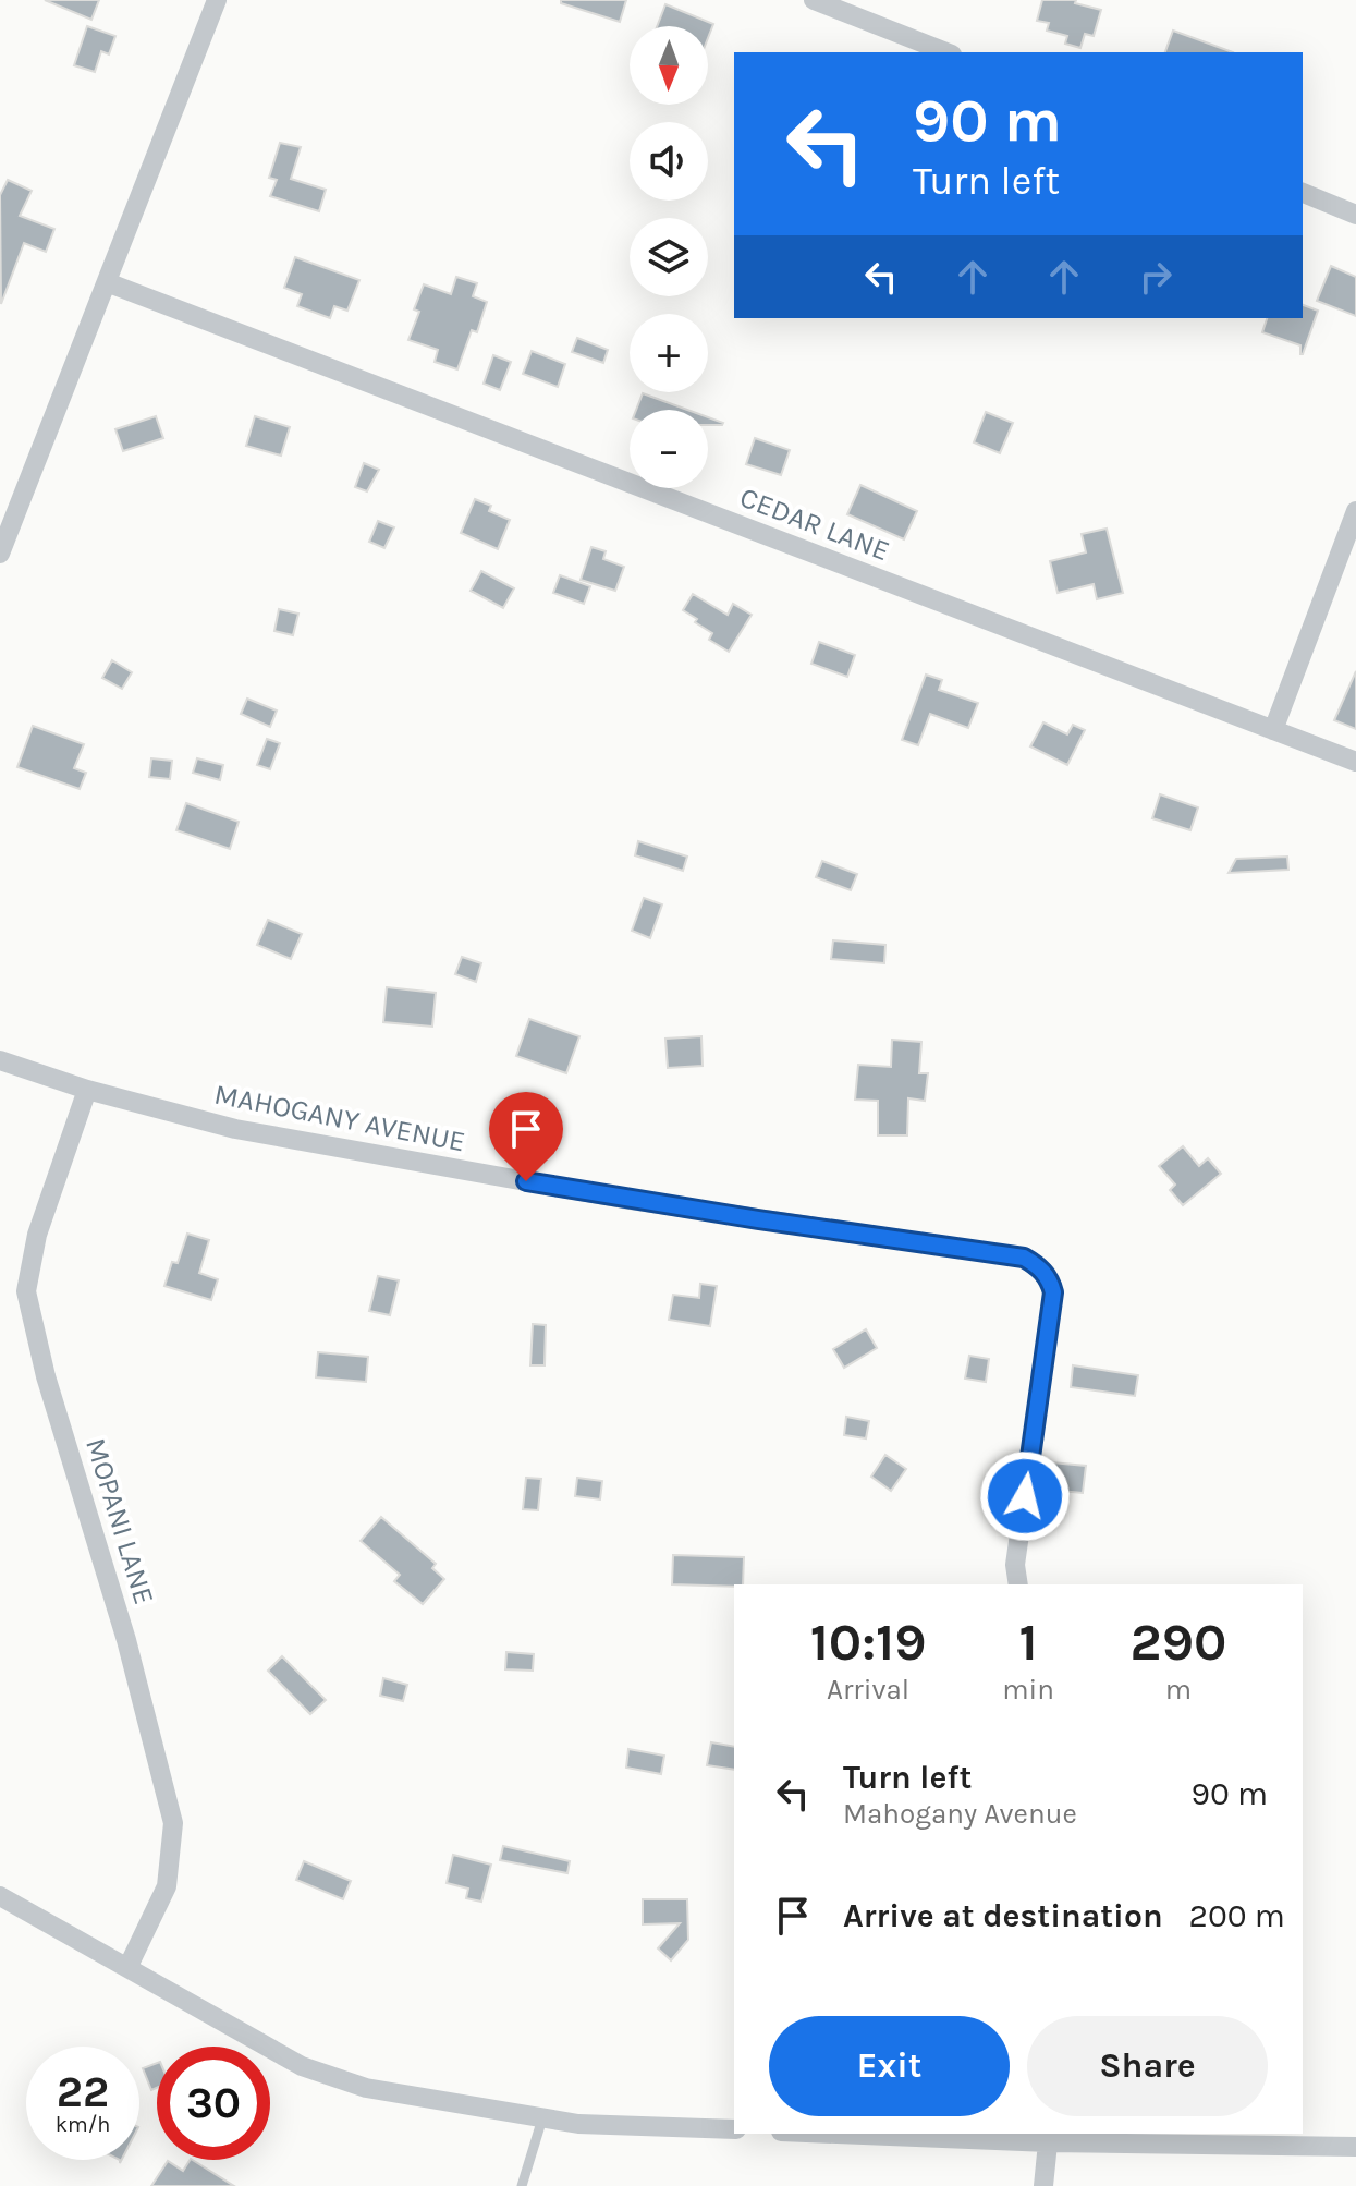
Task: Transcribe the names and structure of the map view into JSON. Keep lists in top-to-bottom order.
{
  "streets": {
    "street": ["CEDAR LANE", "MAHOGANY AVENUE", "MOPANI LANE"]
  },
  "crossings": [
    ["MAHOGANY AVENUE", "MOPANI LANE"]
  ],
  "north": "bottom",
  "page": {
    "map_buttons": ["+", "−"],
    "turn": ["90 m", "Turn left"],
    "eta": [
      "10:19",
      "Arrival",
      "1",
      "min",
      "290",
      "m"
    ],
    "list": [
      {
        "name": "Turn left",
        "note": "Mahogany Avenue",
        "value": "90 m"
      },
      {
        "name": "Arrive at destination",
        "value": "200 m"
      }
    ],
    "buttons": ["Exit", "Share"],
    "speed": "22 km/h",
    "limit": "30"
  }
}
